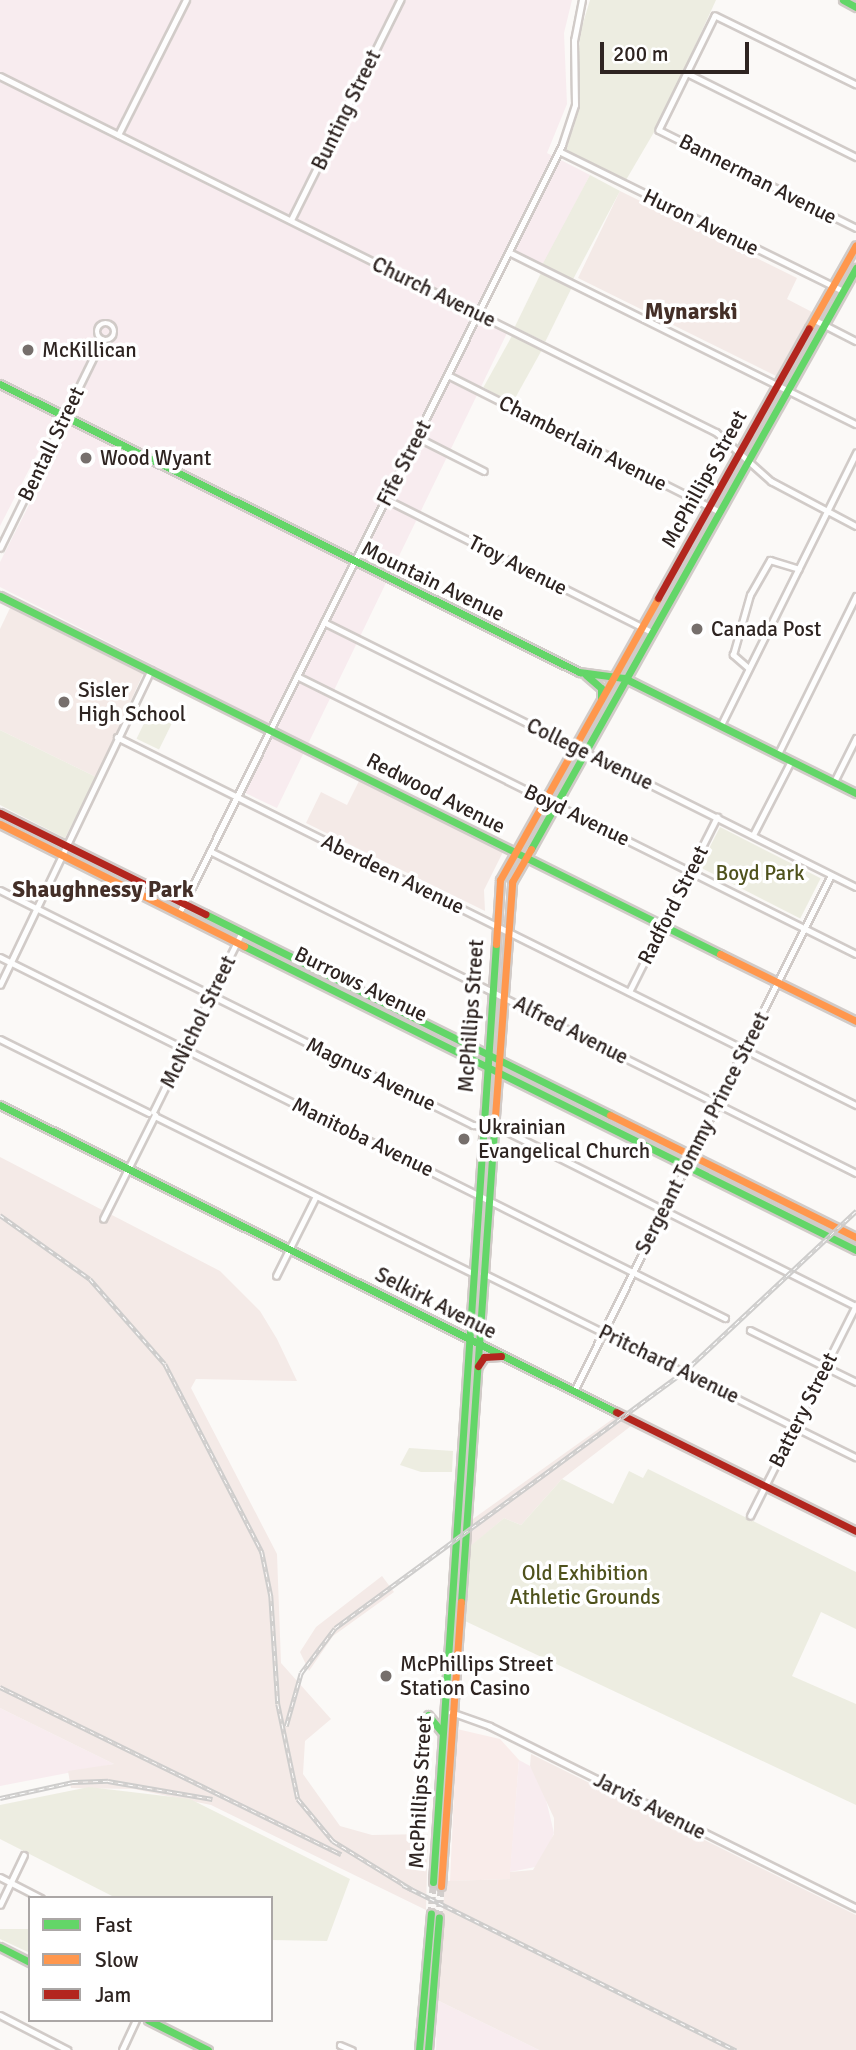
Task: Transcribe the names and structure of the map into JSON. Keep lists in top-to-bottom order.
{
  "streets": {
    "main road": [
      "McPhillips Street",
      "Mountain Avenue",
      "Redwood Avenue",
      "Burrows Avenue",
      "Selkirk Avenue"
    ],
    "street": [
      "Bunting Street",
      "Bannerman Avenue",
      "Huron Avenue",
      "Church Avenue",
      "Chamberlain Avenue",
      "Bentall Street",
      "Fife Street",
      "Troy Avenue",
      "College Avenue",
      "Boyd Avenue",
      "Aberdeen Avenue",
      "Radford Street",
      "McNichol Street",
      "Alfred Avenue",
      "Magnus Avenue",
      "Sergeant Tommy Prince Street",
      "Manitoba Avenue",
      "Pritchard Avenue",
      "Battery Street",
      "Jarvis Avenue"
    ]
  },
  "crossings": [
    ["Bunting Street", "Church Avenue"],
    ["Huron Avenue", "Fife Street"],
    ["Huron Avenue", "McPhillips Street"],
    ["Church Avenue", "Fife Street"],
    ["Church Avenue", "McPhillips Street"],
    ["Chamberlain Avenue", "Fife Street"],
    ["Chamberlain Avenue", "McPhillips Street"],
    ["Bentall Street", "Mountain Avenue"],
    ["Fife Street", "Troy Avenue"],
    ["Fife Street", "Mountain Avenue"],
    ["Fife Street", "College Avenue"],
    ["Fife Street", "Redwood Avenue"],
    ["Fife Street", "Boyd Avenue"],
    ["Fife Street", "Aberdeen Avenue"],
    ["Fife Street", "Burrows Avenue"],
    ["Fife Street", "Alfred Avenue"],
    ["McPhillips Street", "Troy Avenue"],
    ["McPhillips Street", "Mountain Avenue"],
    ["McPhillips Street", "College Avenue"],
    ["McPhillips Street", "Redwood Avenue"],
    ["McPhillips Street", "Boyd Avenue"],
    ["McPhillips Street", "Aberdeen Avenue"],
    ["McPhillips Street", "Burrows Avenue"],
    ["McPhillips Street", "Alfred Avenue"],
    ["McPhillips Street", "Magnus Avenue"],
    ["McPhillips Street", "Manitoba Avenue"],
    ["McPhillips Street", "Selkirk Avenue"],
    ["McPhillips Street", "Pritchard Avenue"],
    ["McPhillips Street", "Jarvis Avenue"],
    ["College Avenue", "Radford Street"],
    ["College Avenue", "Sergeant Tommy Prince Street"],
    ["Redwood Avenue", "Radford Street"],
    ["Redwood Avenue", "Sergeant Tommy Prince Street"],
    ["Boyd Avenue", "Radford Street"],
    ["Boyd Avenue", "Sergeant Tommy Prince Street"],
    ["Aberdeen Avenue", "Radford Street"],
    ["Aberdeen Avenue", "Sergeant Tommy Prince Street"],
    ["Burrows Avenue", "McNichol Street"],
    ["Burrows Avenue", "Sergeant Tommy Prince Street"],
    ["McNichol Street", "Magnus Avenue"],
    ["McNichol Street", "Manitoba Avenue"],
    ["McNichol Street", "Selkirk Avenue"],
    ["Alfred Avenue", "Sergeant Tommy Prince Street"],
    ["Magnus Avenue", "Sergeant Tommy Prince Street"],
    ["Magnus Avenue", "Battery Street"],
    ["Sergeant Tommy Prince Street", "Manitoba Avenue"],
    ["Sergeant Tommy Prince Street", "Selkirk Avenue"],
    ["Sergeant Tommy Prince Street", "Pritchard Avenue"],
    ["Selkirk Avenue", "Battery Street"],
    ["Pritchard Avenue", "Battery Street"]
  ],
  "districts": ["Mynarski", "Shaughnessy Park"],
  "parks": ["Boyd Park", "Old Exhibition Athletic Grounds"],
  "places": [
    "McKillican",
    "Wood Wyant",
    "Canada Post",
    "Sisler High School",
    "Ukrainian Evangelical Church",
    "McPhillips Street Station Casino"
  ],
  "legend": ["Fast", "Slow", "Jam"],
  "scale_bar": "200 m"
}
